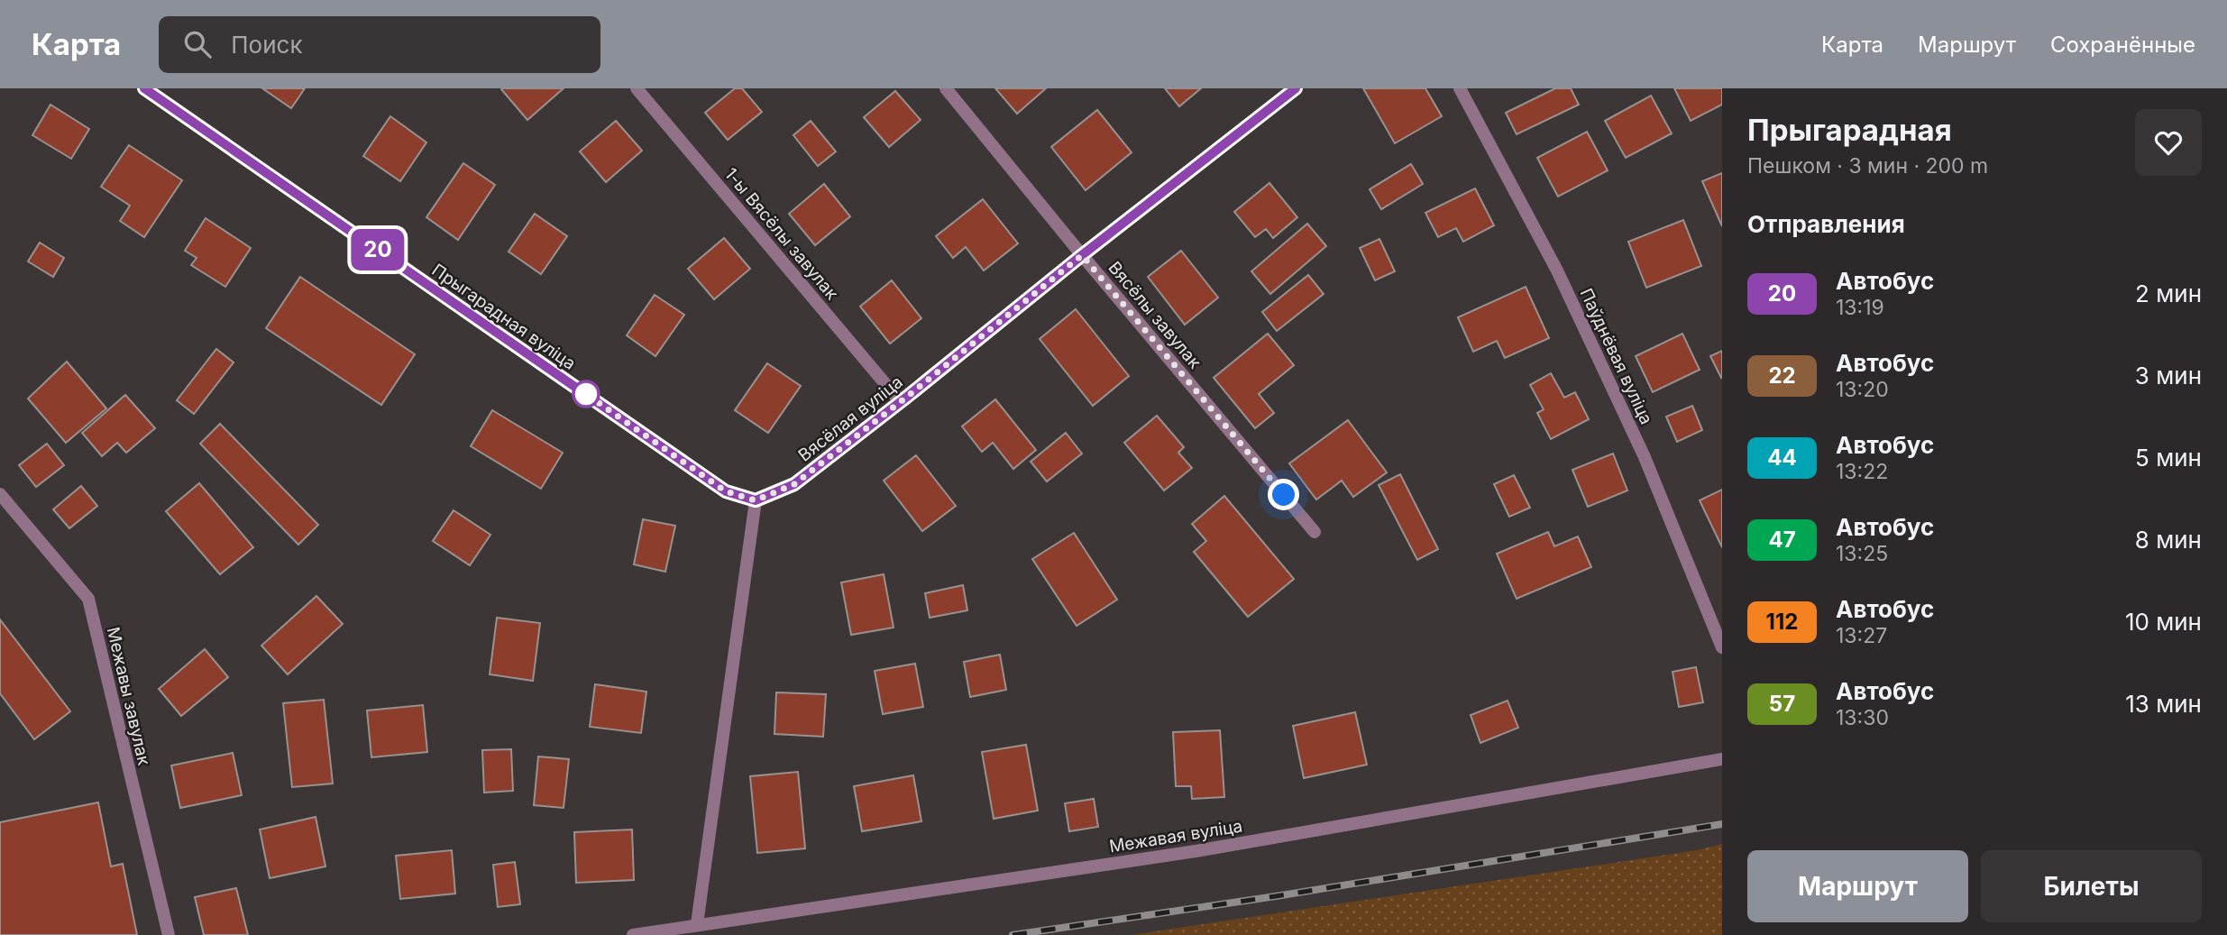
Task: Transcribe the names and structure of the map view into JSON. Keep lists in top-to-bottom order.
{
  "streets": {
    "street": [
      "1-ы Вясёлы завулак",
      "Вясёлы завулак",
      "Прыгарадная вуліца",
      "Паўднёвая вуліца",
      "Вясёлая вуліца",
      "Межавы завулак",
      "Межавая вуліца"
    ]
  },
  "crossings": [
    ["1-ы Вясёлы завулак", "Вясёлая вуліца"],
    ["Вясёлы завулак", "Вясёлая вуліца"],
    ["Прыгарадная вуліца", "Вясёлая вуліца"]
  ],
  "lines": ["bus line 20"],
  "page": {
    "header": "Карта",
    "search": "Поиск",
    "nav": ["Карта", "Маршрут", "Сохранённые"],
    "on_map": "20",
    "heading": [
      ["Прыгарадная", "Пешком · 3 мин · 200 m"],
      "Отправления"
    ],
    "list": [
      {
        "mark": "20",
        "name": "Автобус",
        "note": "13:19",
        "value": "2 мин"
      },
      {
        "mark": "22",
        "name": "Автобус",
        "note": "13:20",
        "value": "3 мин"
      },
      {
        "mark": "44",
        "name": "Автобус",
        "note": "13:22",
        "value": "5 мин"
      },
      {
        "mark": "47",
        "name": "Автобус",
        "note": "13:25",
        "value": "8 мин"
      },
      {
        "mark": "112",
        "name": "Автобус",
        "note": "13:27",
        "value": "10 мин"
      },
      {
        "mark": "57",
        "name": "Автобус",
        "note": "13:30",
        "value": "13 мин"
      }
    ],
    "buttons": ["Маршрут", "Билеты"]
  }
}
